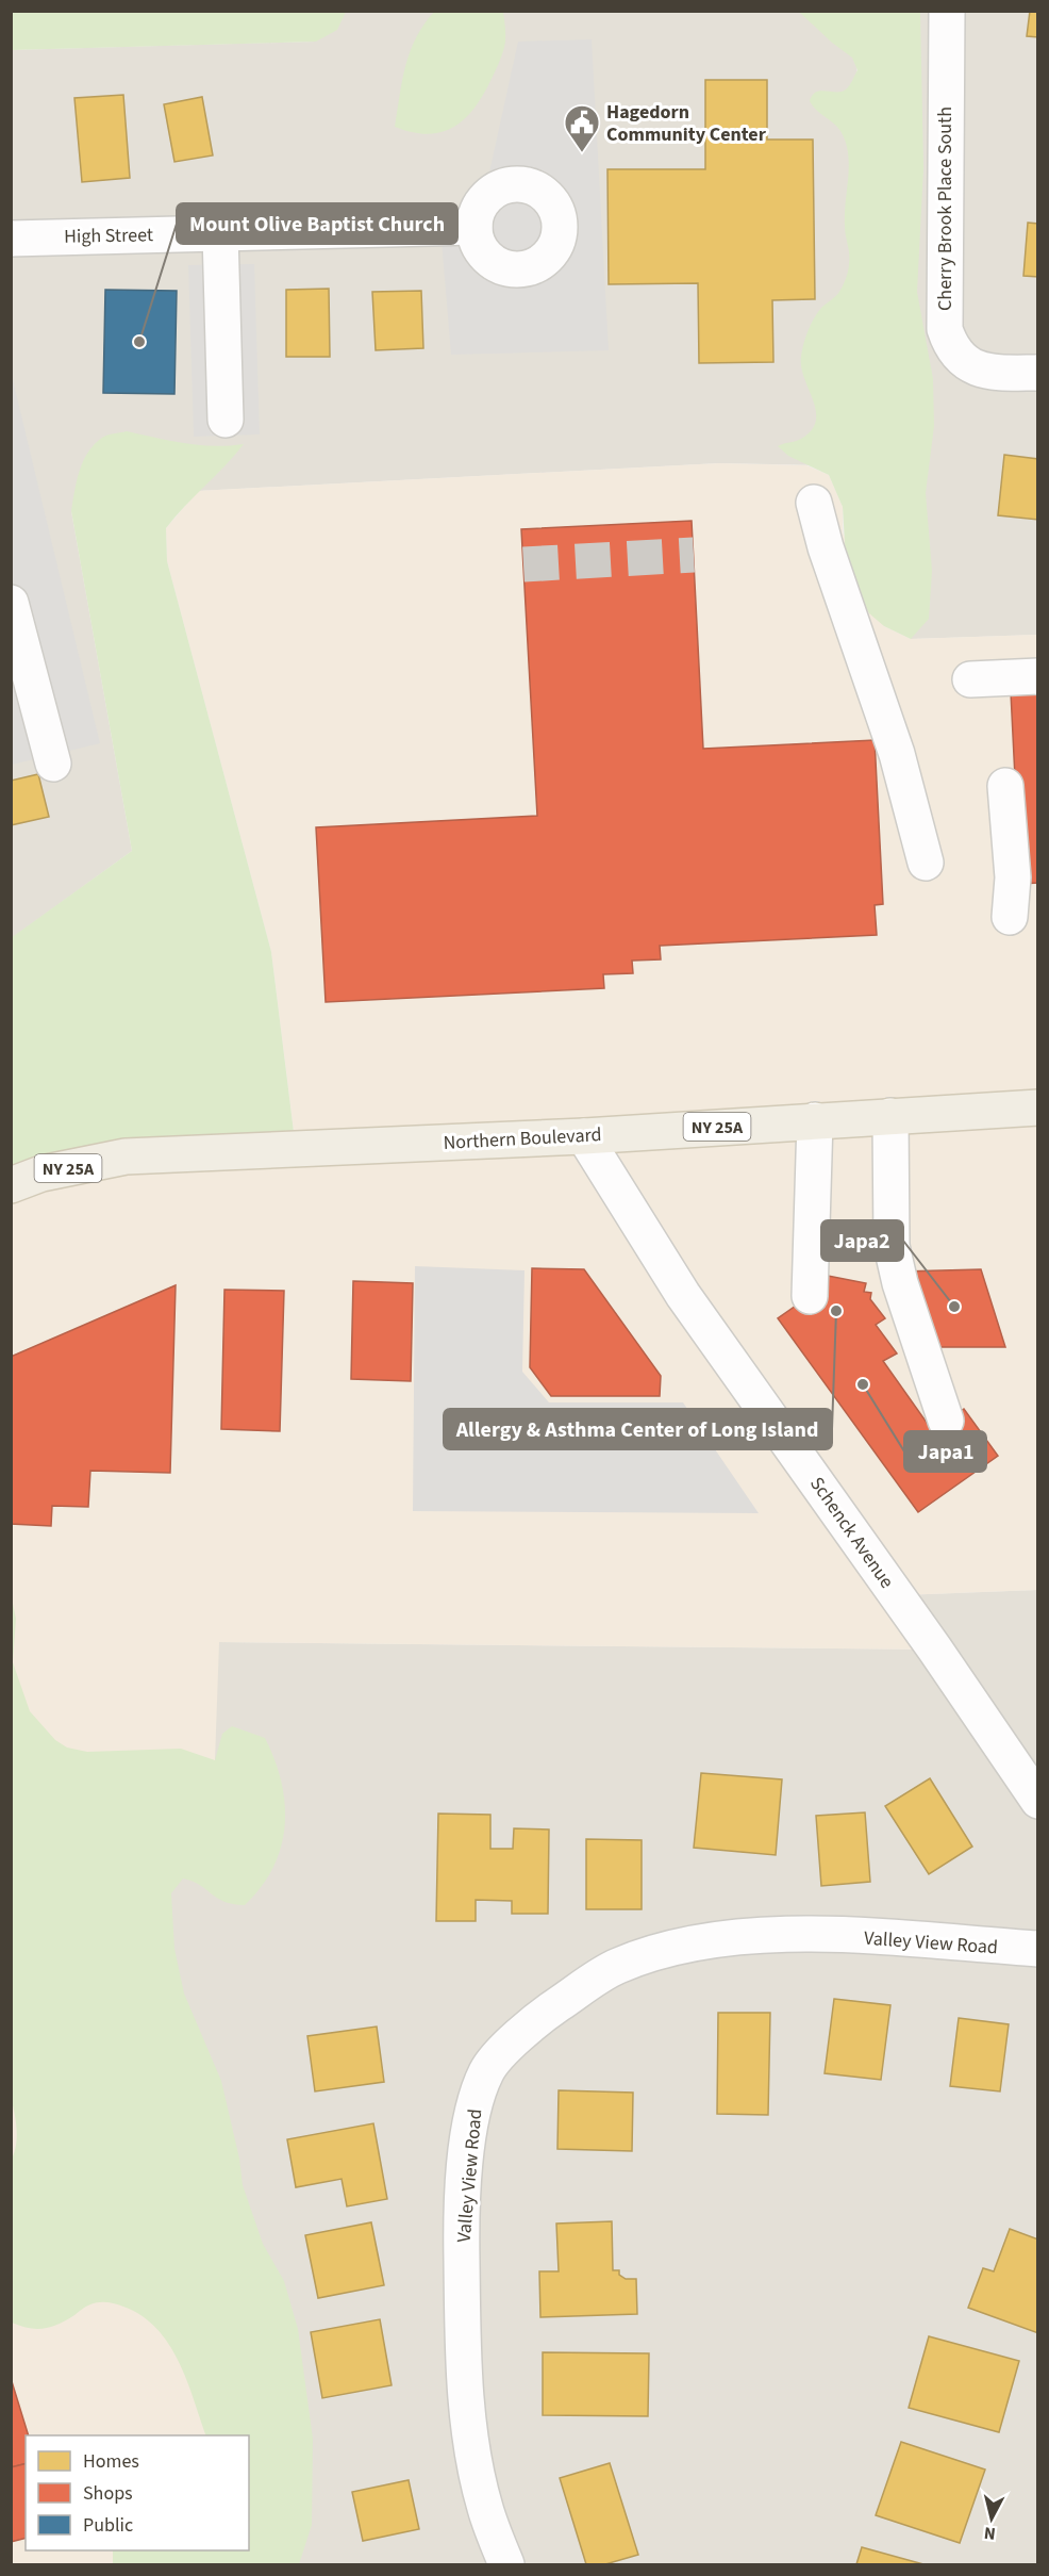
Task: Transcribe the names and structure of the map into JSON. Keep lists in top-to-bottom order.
{
  "streets": {
    "main road": ["NY 25A", "Northern Boulevard"],
    "street": [
      "Cherry Brook Place South",
      "High Street",
      "Schenck Avenue",
      "Valley View Road"
    ]
  },
  "crossings": [
    ["Northern Boulevard", "Schenck Avenue"]
  ],
  "places": {
    "public building": ["Hagedorn Community Center"],
    "other": [
      "Mount Olive Baptist Church",
      "Japa2",
      "Allergy & Asthma Center of Long Island",
      "Japa1"
    ]
  },
  "legend": ["Homes", "Shops", "Public"],
  "north": "bottom"
}
